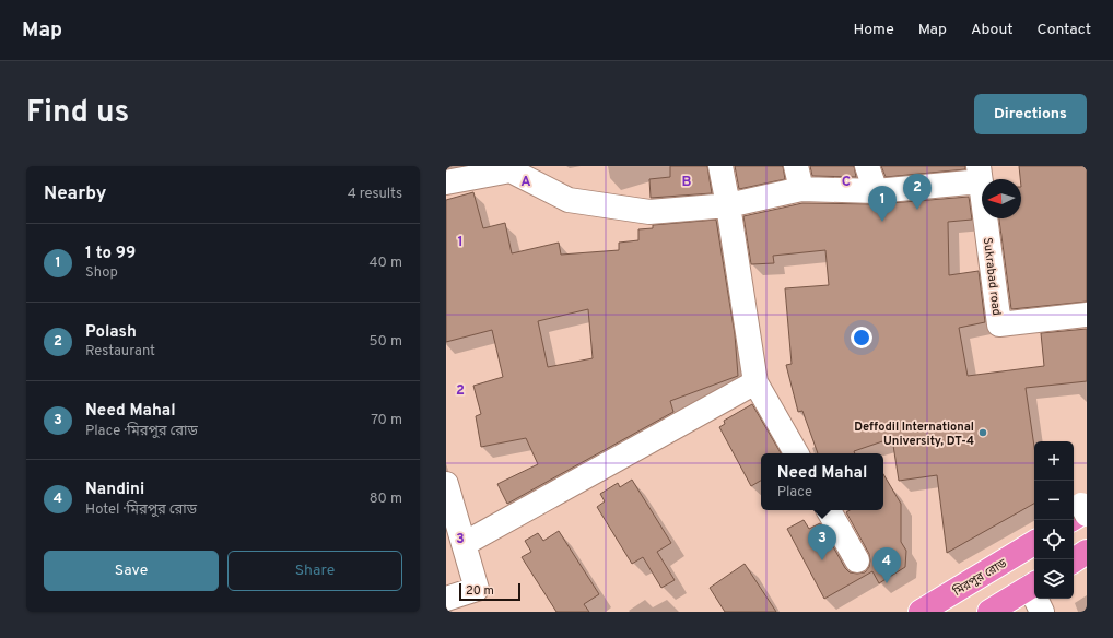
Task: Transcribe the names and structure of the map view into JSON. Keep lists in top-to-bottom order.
{
  "streets": {
    "highway": ["মিরপুর রোড"],
    "street": ["Sukrabad road"]
  },
  "places": ["Deffodil International University, DT-4"],
  "scale_bar": "20 m",
  "north": "left",
  "page": {
    "header": "Map",
    "nav": [
      "Home",
      "Map",
      "About",
      "Contact"
    ],
    "title": "Find us",
    "buttons": [
      "Directions",
      ["Save", "Share"]
    ],
    "heading": ["Nearby", "4 results"],
    "pins": [
      "2",
      "1",
      "3",
      "4"
    ],
    "list": [
      {
        "mark": "1",
        "name": "1 to 99",
        "note": "Shop",
        "value": "40 m"
      },
      {
        "mark": "2",
        "name": "Polash",
        "note": "Restaurant",
        "value": "50 m"
      },
      {
        "mark": "3",
        "name": "Need Mahal",
        "note": "Place · মিরপুর রোড",
        "value": "70 m"
      },
      {
        "mark": "4",
        "name": "Nandini",
        "note": "Hotel · মিরপুর রোড",
        "value": "80 m"
      }
    ],
    "map_buttons": ["+", "−"],
    "popup": ["Need Mahal", "Place"],
    "scale": "20 m"
  },
  "grid": {
    "columns": ["A", "B", "C"],
    "rows": ["1", "2", "3"]
  }
}
